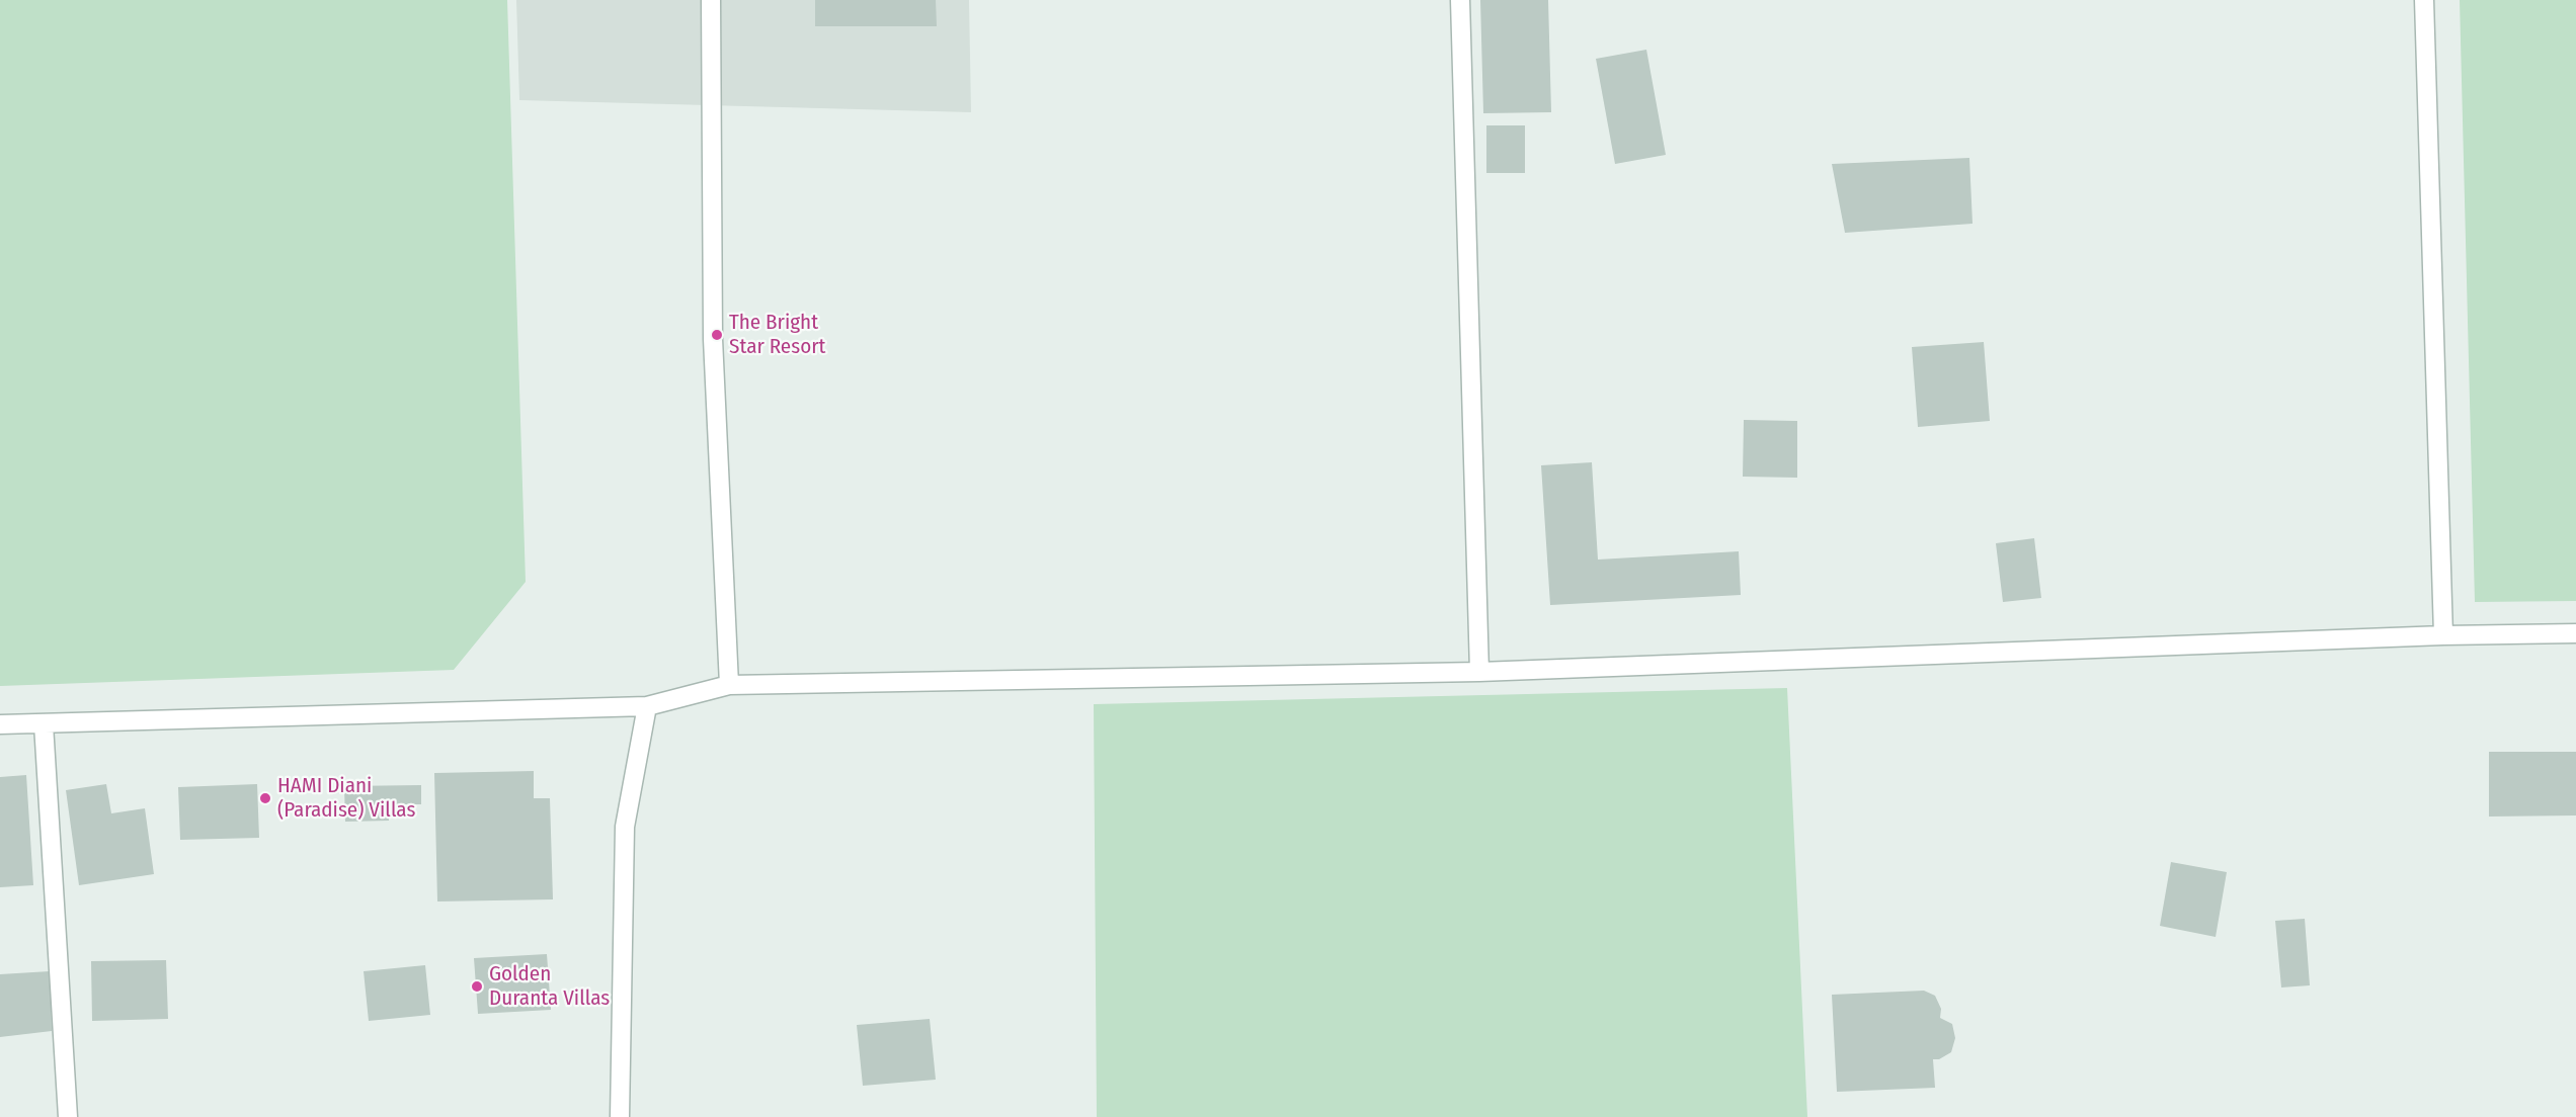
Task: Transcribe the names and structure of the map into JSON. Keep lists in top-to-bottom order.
{
  "places": ["The Bright Star Resort", "HAMI Diani (Paradise) Villas", "Golden Duranta Villas"]
}
